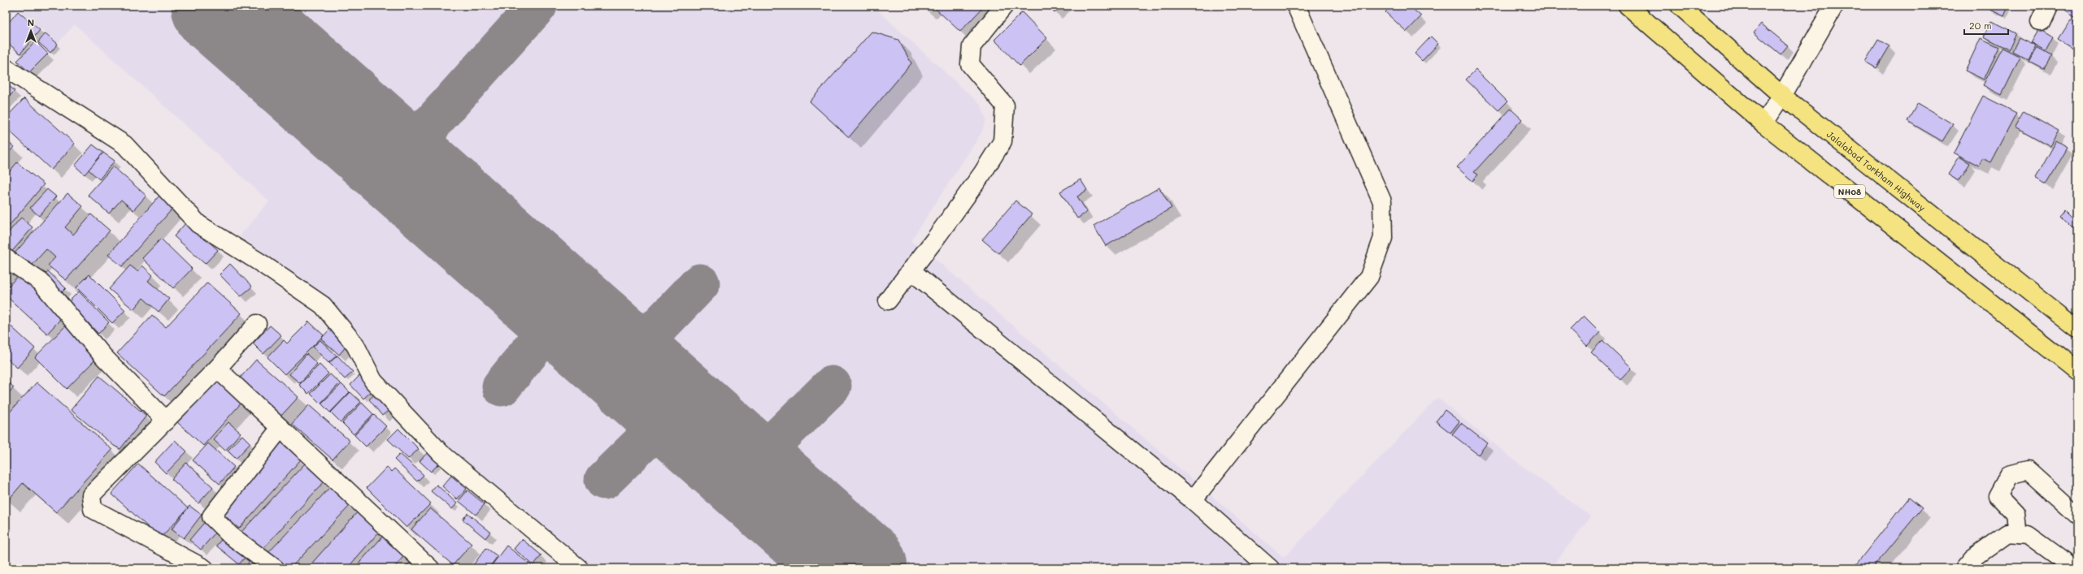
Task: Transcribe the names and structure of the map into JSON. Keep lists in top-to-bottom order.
{
  "streets": {
    "highway": ["Jalalabad Torkham Highway", "NH08"]
  },
  "scale_bar": "20 m",
  "north": "top"
}
